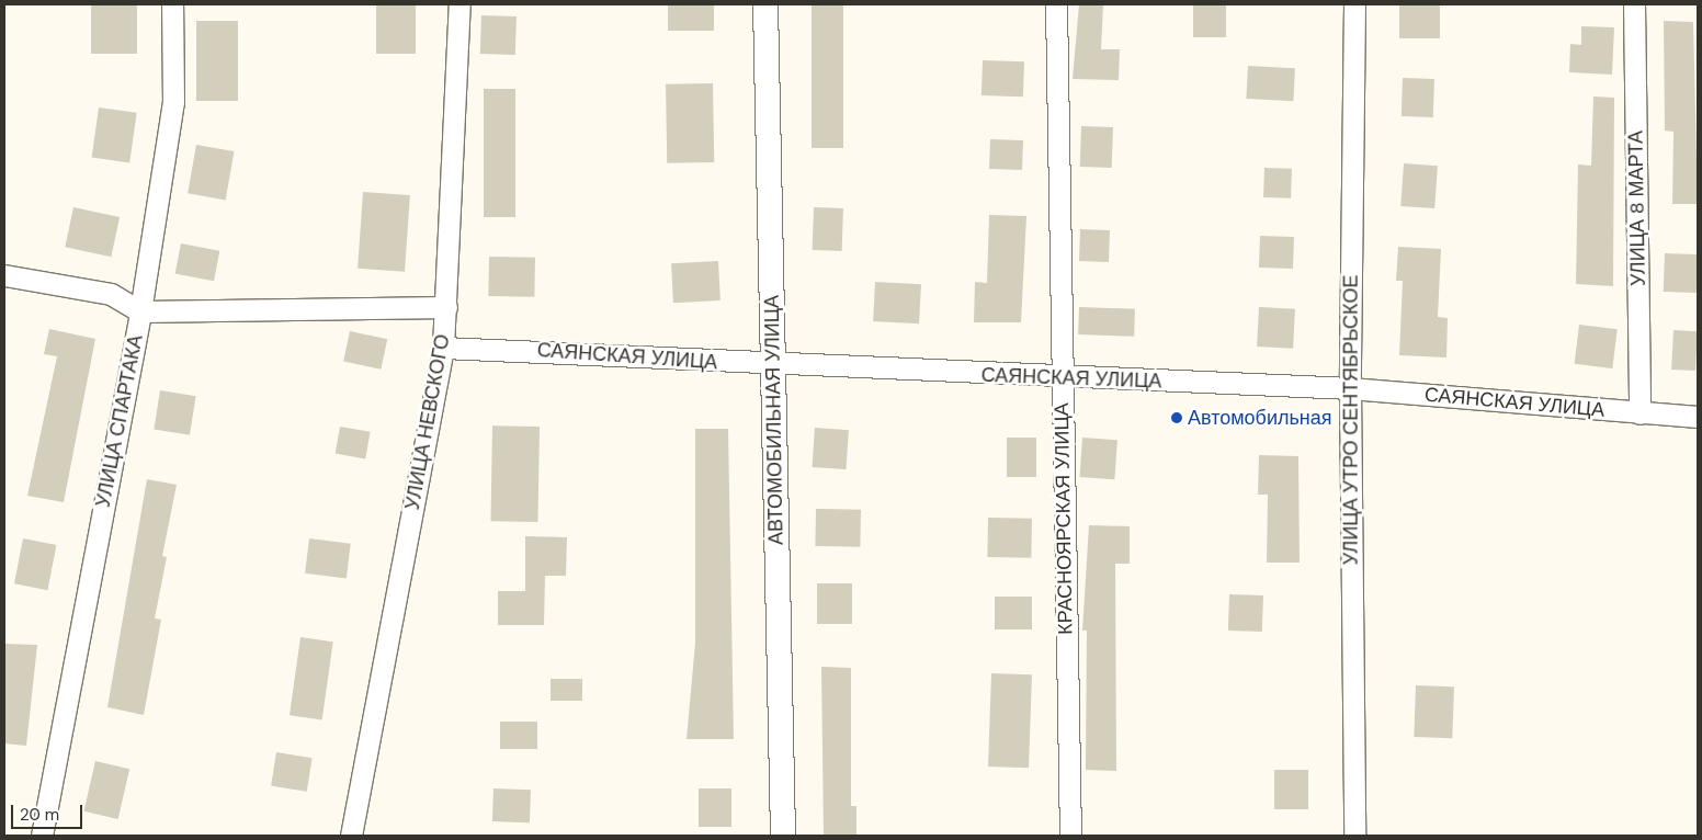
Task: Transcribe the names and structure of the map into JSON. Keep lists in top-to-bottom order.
{
  "streets": {
    "street": [
      "УЛИЦА 8 МАРТА",
      "САЯНСКАЯ УЛИЦА",
      "АВТОМОБИЛЬНАЯ УЛИЦА",
      "УЛИЦА УТРО СЕНТЯБРЬСКОЕ",
      "УЛИЦА СПАРТАКА",
      "УЛИЦА НЕВСКОГО",
      "КРАСНОЯРСКАЯ УЛИЦА"
    ]
  },
  "crossings": [
    ["УЛИЦА 8 МАРТА", "САЯНСКАЯ УЛИЦА"],
    ["САЯНСКАЯ УЛИЦА", "АВТОМОБИЛЬНАЯ УЛИЦА"],
    ["САЯНСКАЯ УЛИЦА", "УЛИЦА УТРО СЕНТЯБРЬСКОЕ"],
    ["САЯНСКАЯ УЛИЦА", "УЛИЦА НЕВСКОГО"],
    ["САЯНСКАЯ УЛИЦА", "КРАСНОЯРСКАЯ УЛИЦА"]
  ],
  "places": ["Автомобильная"],
  "scale_bar": "20 m"
}
